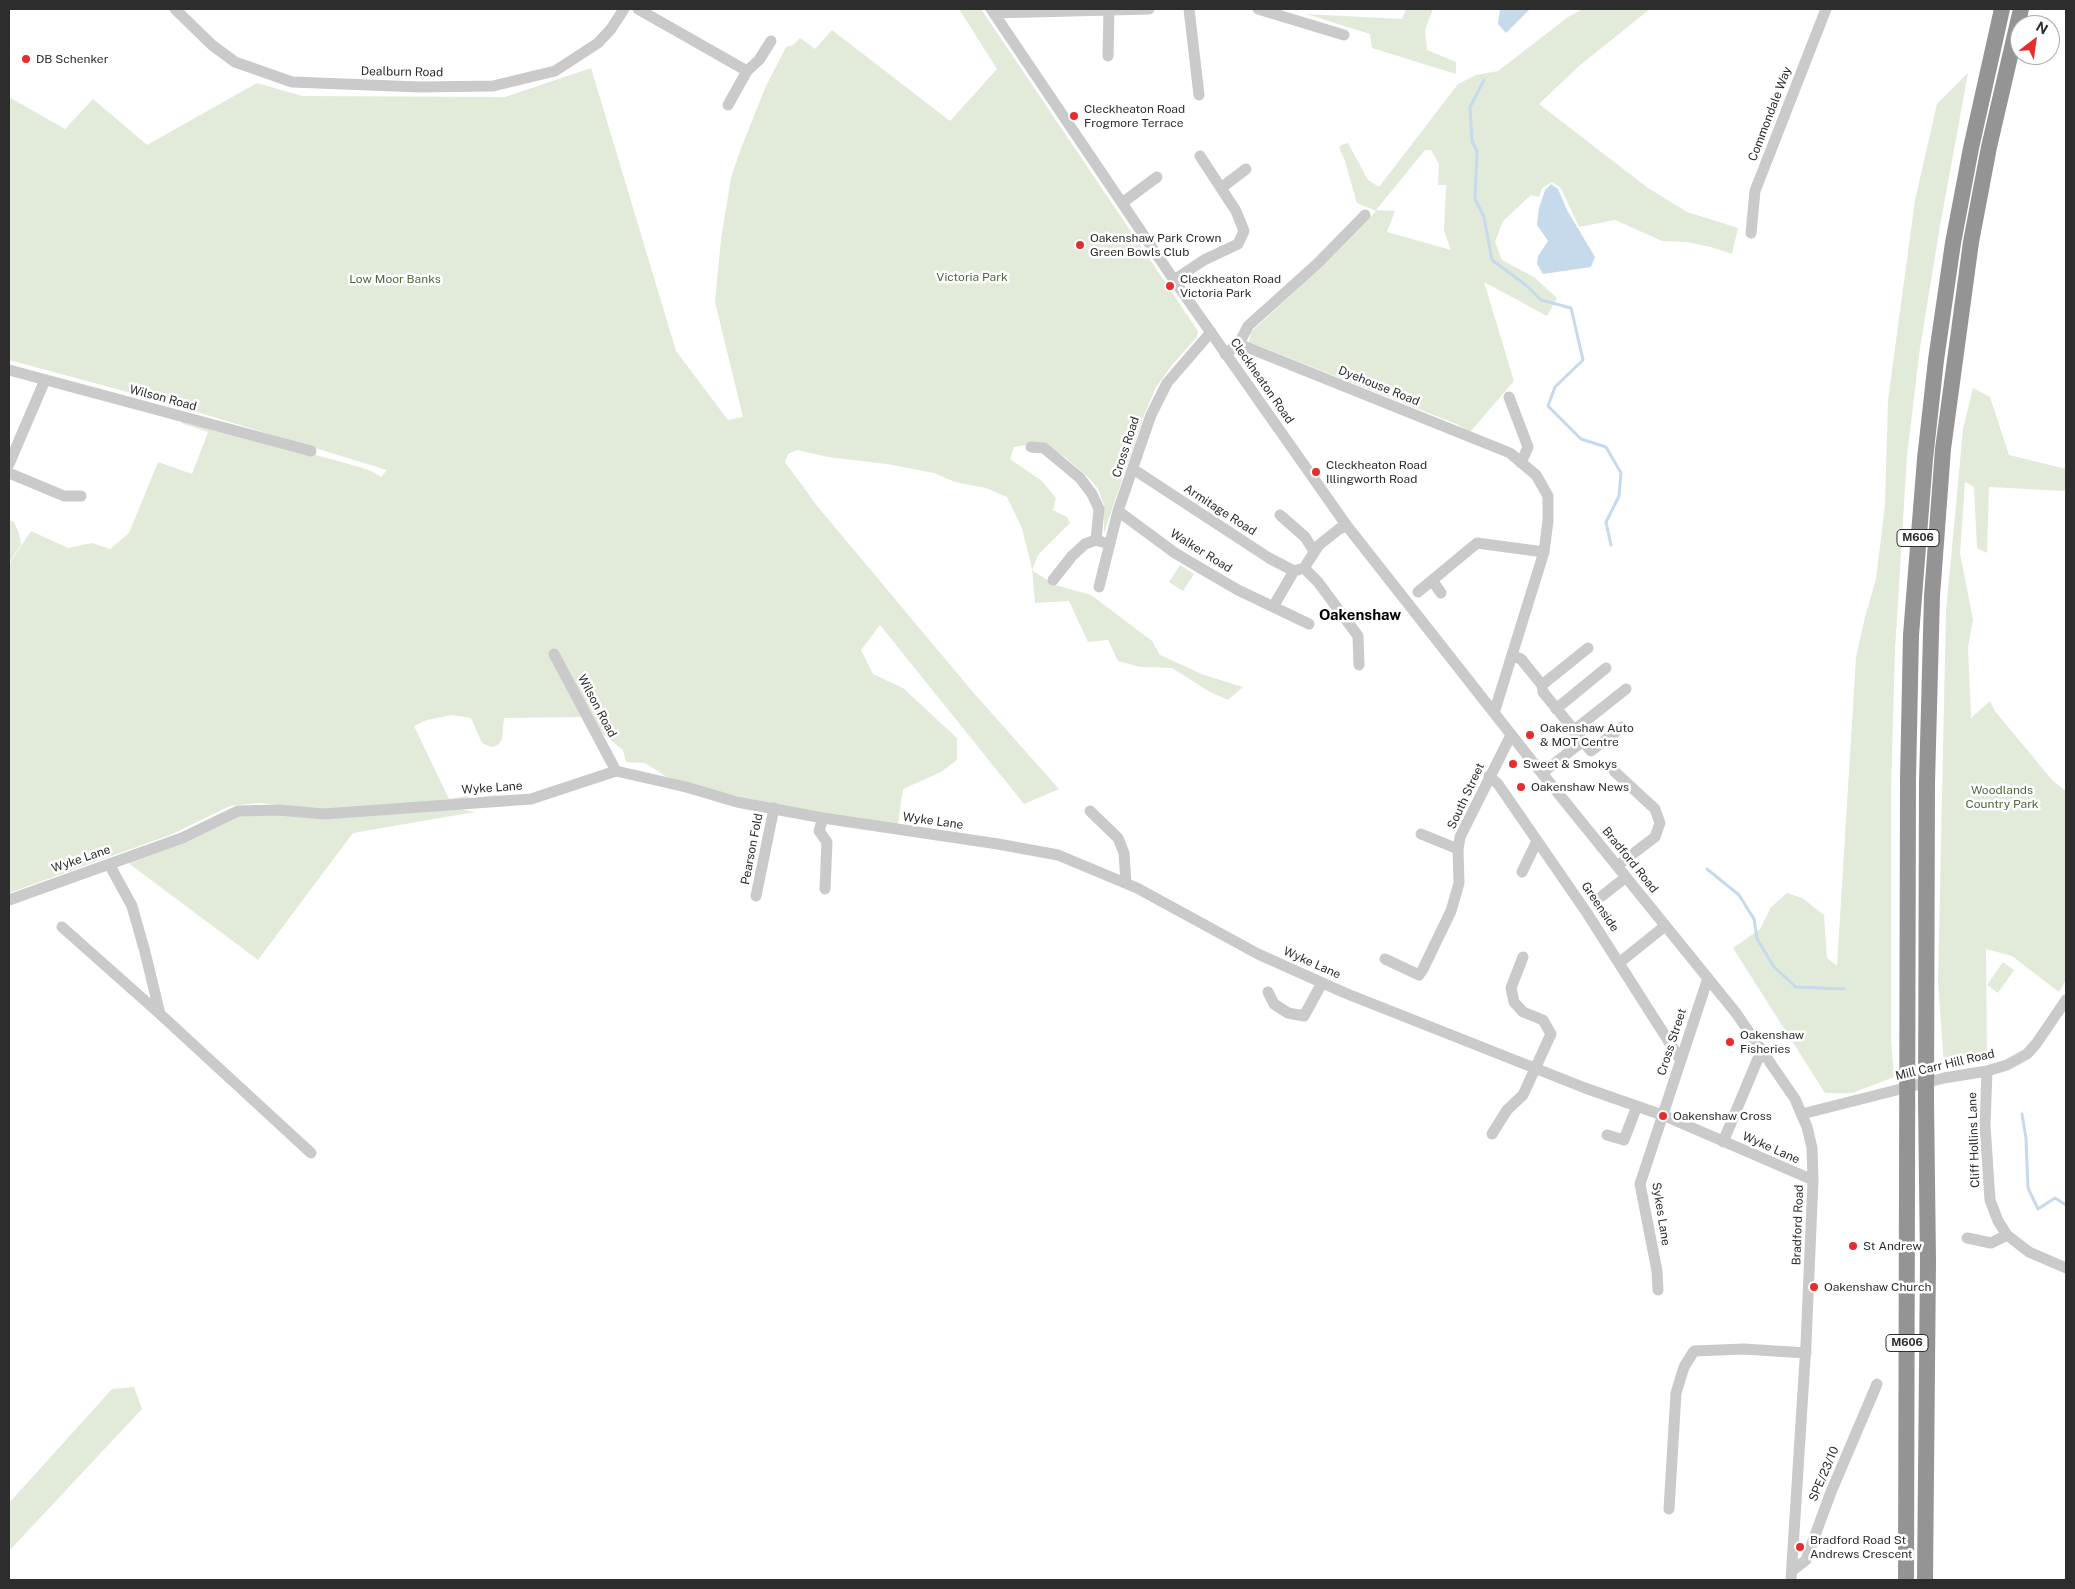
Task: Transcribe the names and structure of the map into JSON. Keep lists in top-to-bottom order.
{
  "streets": {
    "highway": ["M606"],
    "street": [
      "Dealburn Road",
      "Commondale Way",
      "Cleckheaton Road",
      "Dyehouse Road",
      "Wilson Road",
      "Cross Road",
      "Armitage Road",
      "Walker Road",
      "Wyke Lane",
      "South Street",
      "Pearson Fold",
      "Bradford Road",
      "Greenside",
      "Cross Street",
      "Mill Carr Hill Road",
      "Cliff Hollins Lane",
      "Sykes Lane",
      "SPE/23/10"
    ]
  },
  "crossings": [
    ["Cleckheaton Road", "Dyehouse Road"],
    ["Cleckheaton Road", "Cross Road"],
    ["Cleckheaton Road", "South Street"],
    ["Cleckheaton Road", "Bradford Road"],
    ["Wilson Road", "Wyke Lane"],
    ["Cross Road", "Armitage Road"],
    ["Cross Road", "Walker Road"],
    ["Wyke Lane", "Pearson Fold"],
    ["Wyke Lane", "Bradford Road"],
    ["Wyke Lane", "Cross Street"],
    ["Wyke Lane", "Sykes Lane"],
    ["South Street", "Greenside"],
    ["Bradford Road", "Cross Street"],
    ["Bradford Road", "Mill Carr Hill Road"],
    ["Bradford Road", "SPE/23/10"],
    ["Greenside", "Cross Street"],
    ["Cross Street", "Sykes Lane"],
    ["Mill Carr Hill Road", "Cliff Hollins Lane"]
  ],
  "districts": ["Oakenshaw"],
  "parks": ["Victoria Park", "Low Moor Banks", "Woodlands Country Park"],
  "places": [
    "DB Schenker",
    "Cleckheaton Road Frogmore Terrace",
    "Oakenshaw Park Crown Green Bowls Club",
    "Cleckheaton Road Victoria Park",
    "Cleckheaton Road Illingworth Road",
    "Oakenshaw Auto & MOT Centre",
    "Sweet & Smokys",
    "Oakenshaw News",
    "Oakenshaw Fisheries",
    "Oakenshaw Cross",
    "St Andrew",
    "Oakenshaw Church",
    "Bradford Road St Andrews Crescent"
  ],
  "north": "top right"
}
